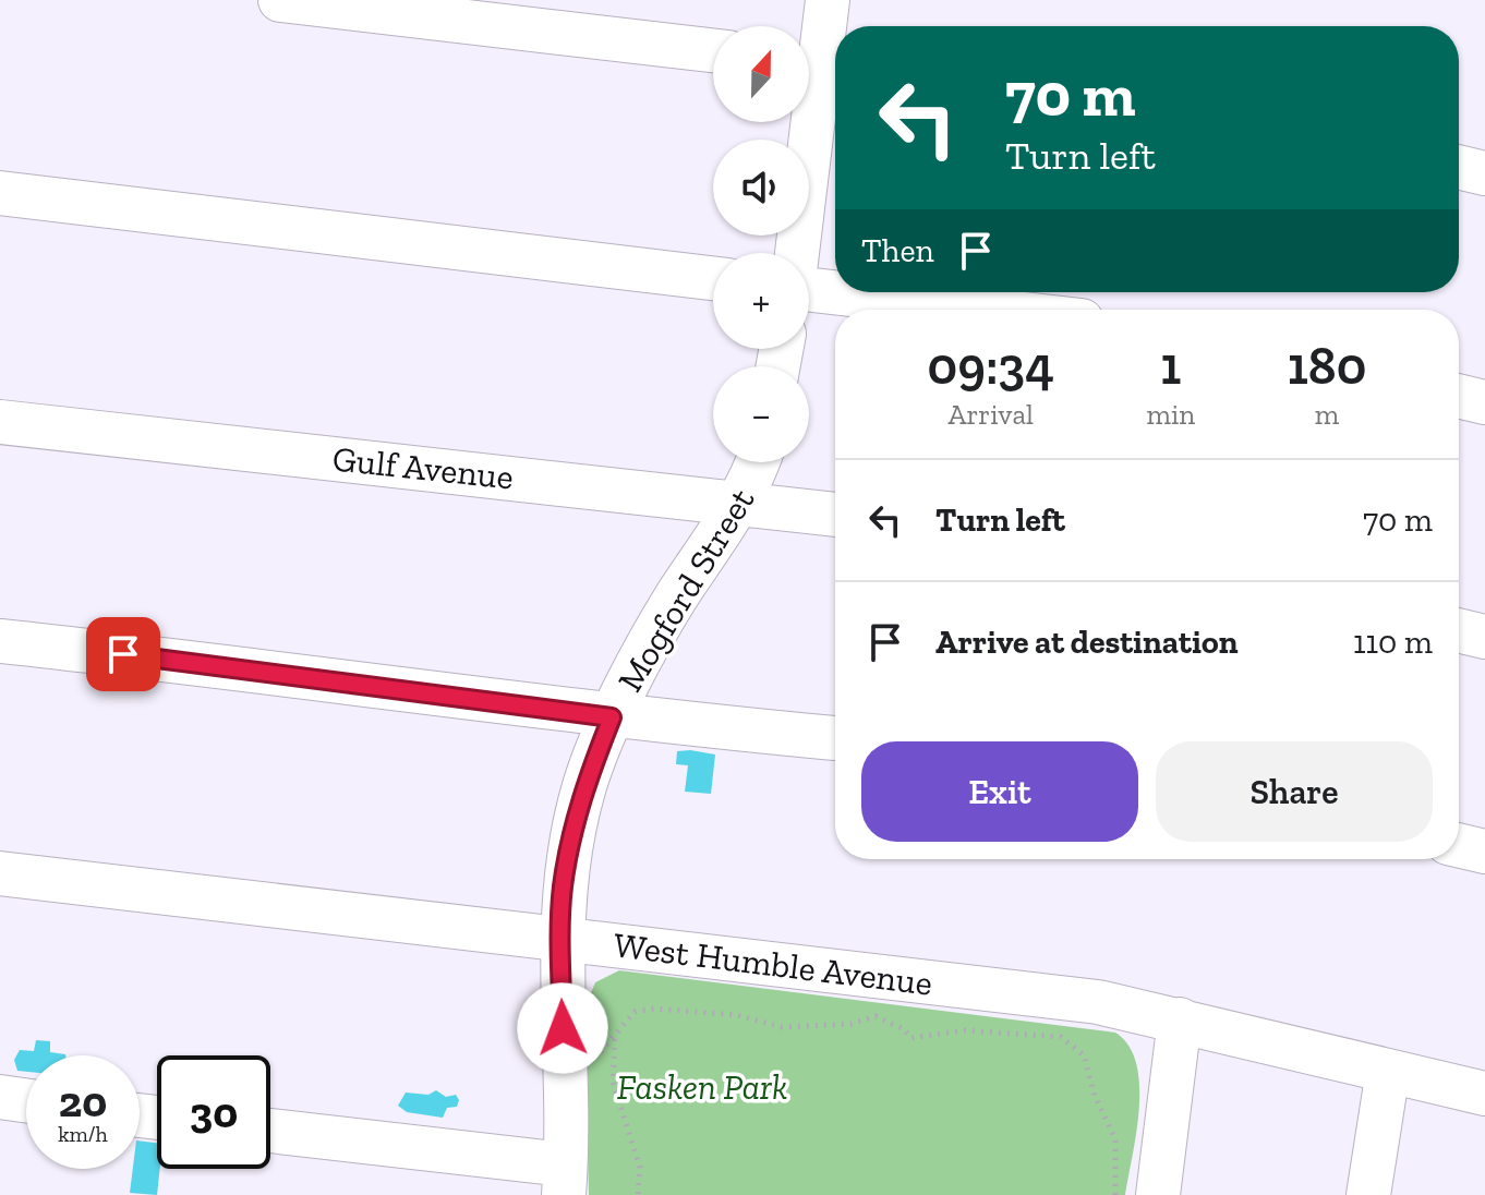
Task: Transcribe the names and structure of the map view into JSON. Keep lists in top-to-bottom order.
{
  "streets": {
    "street": ["Gulf Avenue", "Mogford Street", "West Humble Avenue"]
  },
  "crossings": [
    ["Gulf Avenue", "Mogford Street"],
    ["Mogford Street", "West Humble Avenue"]
  ],
  "parks": ["Fasken Park"],
  "north": "top",
  "page": {
    "map_buttons": ["+", "−"],
    "turn": ["70 m", "Turn left"],
    "then": "Then",
    "eta": [
      "09:34",
      "Arrival",
      "1",
      "min",
      "180",
      "m"
    ],
    "list": [
      {
        "name": "Turn left",
        "value": "70 m"
      },
      {
        "name": "Arrive at destination",
        "value": "110 m"
      }
    ],
    "buttons": ["Exit", "Share"],
    "speed": "20 km/h",
    "limit": "30"
  }
}
